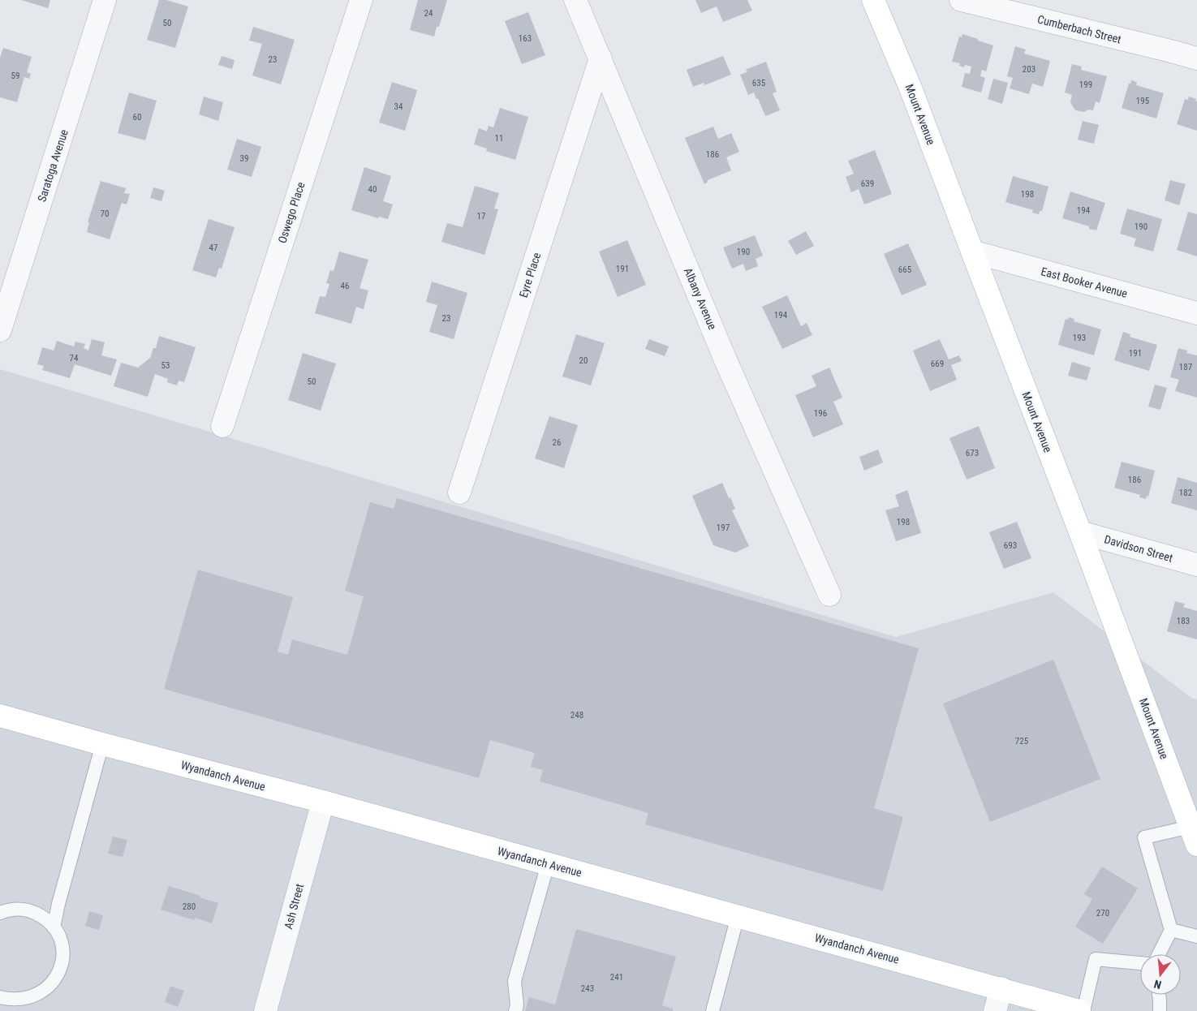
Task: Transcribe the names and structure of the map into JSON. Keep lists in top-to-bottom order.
{
  "streets": {
    "street": [
      "Cumberbach Street",
      "Mount Avenue",
      "Saratoga Avenue",
      "Oswego Place",
      "Eyre Place",
      "East Booker Avenue",
      "Albany Avenue",
      "Davidson Street",
      "Wyandanch Avenue",
      "Ash Street"
    ]
  },
  "crossings": [
    ["Mount Avenue", "East Booker Avenue"],
    ["Mount Avenue", "Davidson Street"],
    ["Eyre Place", "Albany Avenue"],
    ["Wyandanch Avenue", "Ash Street"]
  ],
  "house_numbers": [
    "24",
    "50",
    "163",
    "23",
    "203",
    "59",
    "635",
    "199",
    "195",
    "34",
    "60",
    "11",
    "186",
    "39",
    "639",
    "40",
    "198",
    "194",
    "70",
    "17",
    "190",
    "47",
    "190",
    "191",
    "665",
    "46",
    "194",
    "23",
    "193",
    "191",
    "74",
    "20",
    "669",
    "53",
    "187",
    "50",
    "196",
    "26",
    "673",
    "186",
    "182",
    "198",
    "197",
    "693",
    "183",
    "248",
    "725",
    "280",
    "270",
    "241",
    "243"
  ],
  "north": "bottom"
}
